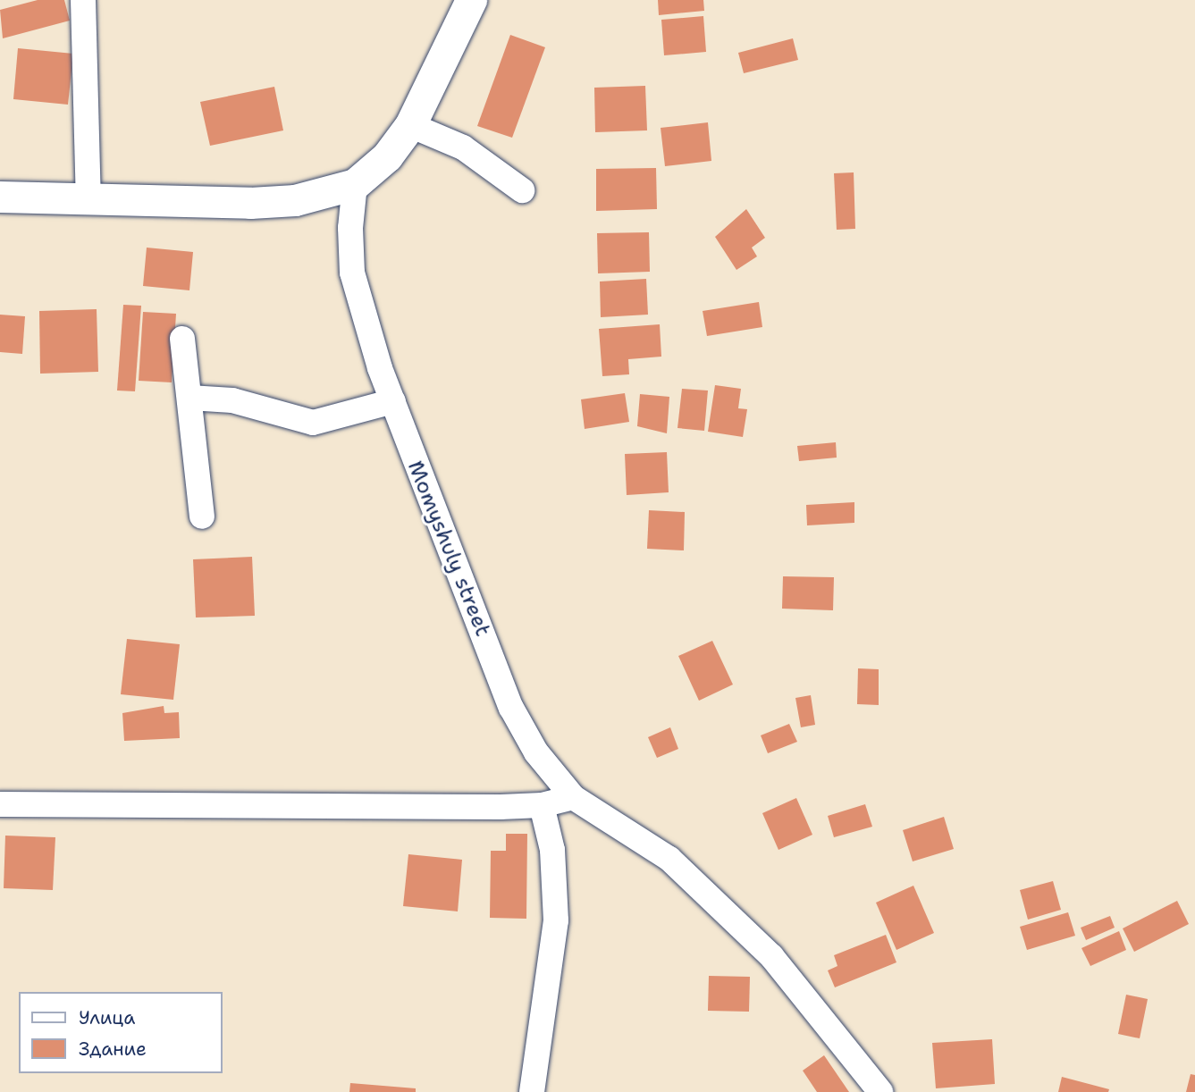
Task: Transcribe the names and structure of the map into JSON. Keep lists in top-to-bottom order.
{
  "streets": {
    "street": ["Momyshuly street"]
  },
  "legend": ["Улица", "Здание"]
}
